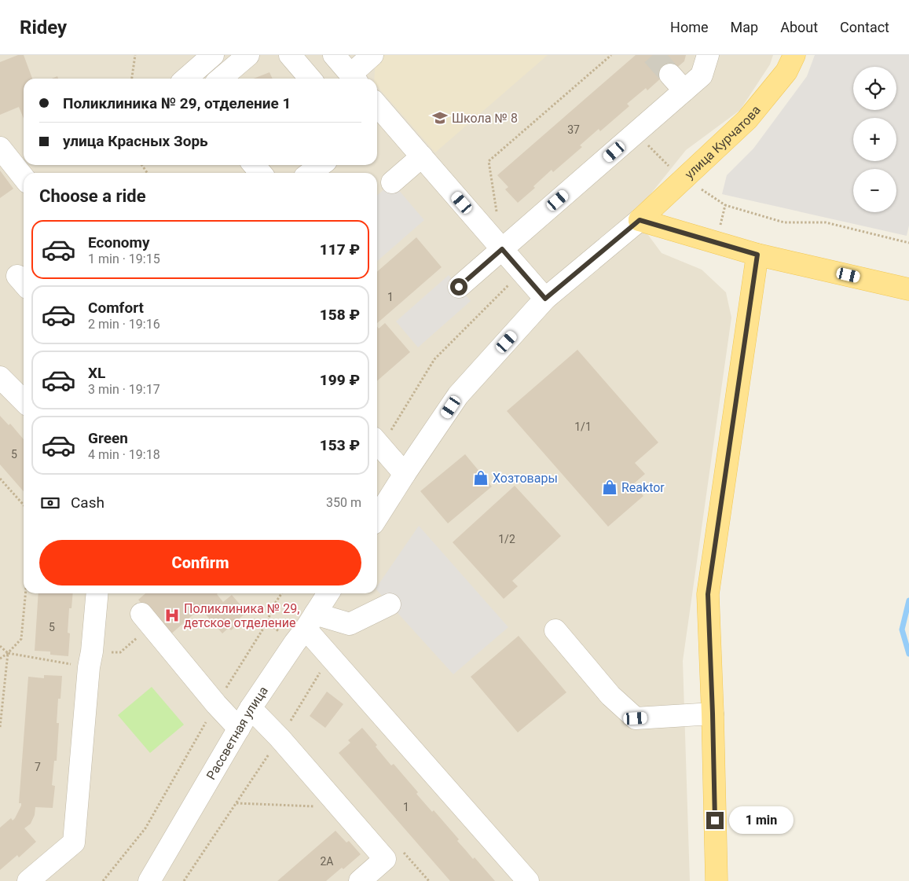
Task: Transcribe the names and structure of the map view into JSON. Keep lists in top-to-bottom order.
{
  "streets": {
    "main road": ["улица Курчатова"],
    "street": ["Рассветная улица"]
  },
  "places": {
    "school or university": ["Школа № 8"],
    "shop": ["Хозтовары", "Reaktor"],
    "hospital": ["Поликлиника № 29, детское отделение"]
  },
  "house_numbers": [
    "37",
    "1",
    "1/1",
    "5",
    "1/2",
    "5",
    "7",
    "1",
    "2А"
  ],
  "page": {
    "header": "Ridey",
    "nav": [
      "Home",
      "Map",
      "About",
      "Contact"
    ],
    "map_buttons": ["+", "−"],
    "banner": ["Поликлиника № 29, отделение 1", "улица Красных Зорь"],
    "heading": "Choose a ride",
    "list": [
      {
        "name": "Economy",
        "note": "1 min · 19:15",
        "value": "117 ₽"
      },
      {
        "name": "Comfort",
        "note": "2 min · 19:16",
        "value": "158 ₽"
      },
      {
        "name": "XL",
        "note": "3 min · 19:17",
        "value": "199 ₽"
      },
      {
        "name": "Green",
        "note": "4 min · 19:18",
        "value": "153 ₽"
      }
    ],
    "pay": ["Cash", "350 m"],
    "buttons": "Confirm",
    "bubble": "1 min"
  }
}
